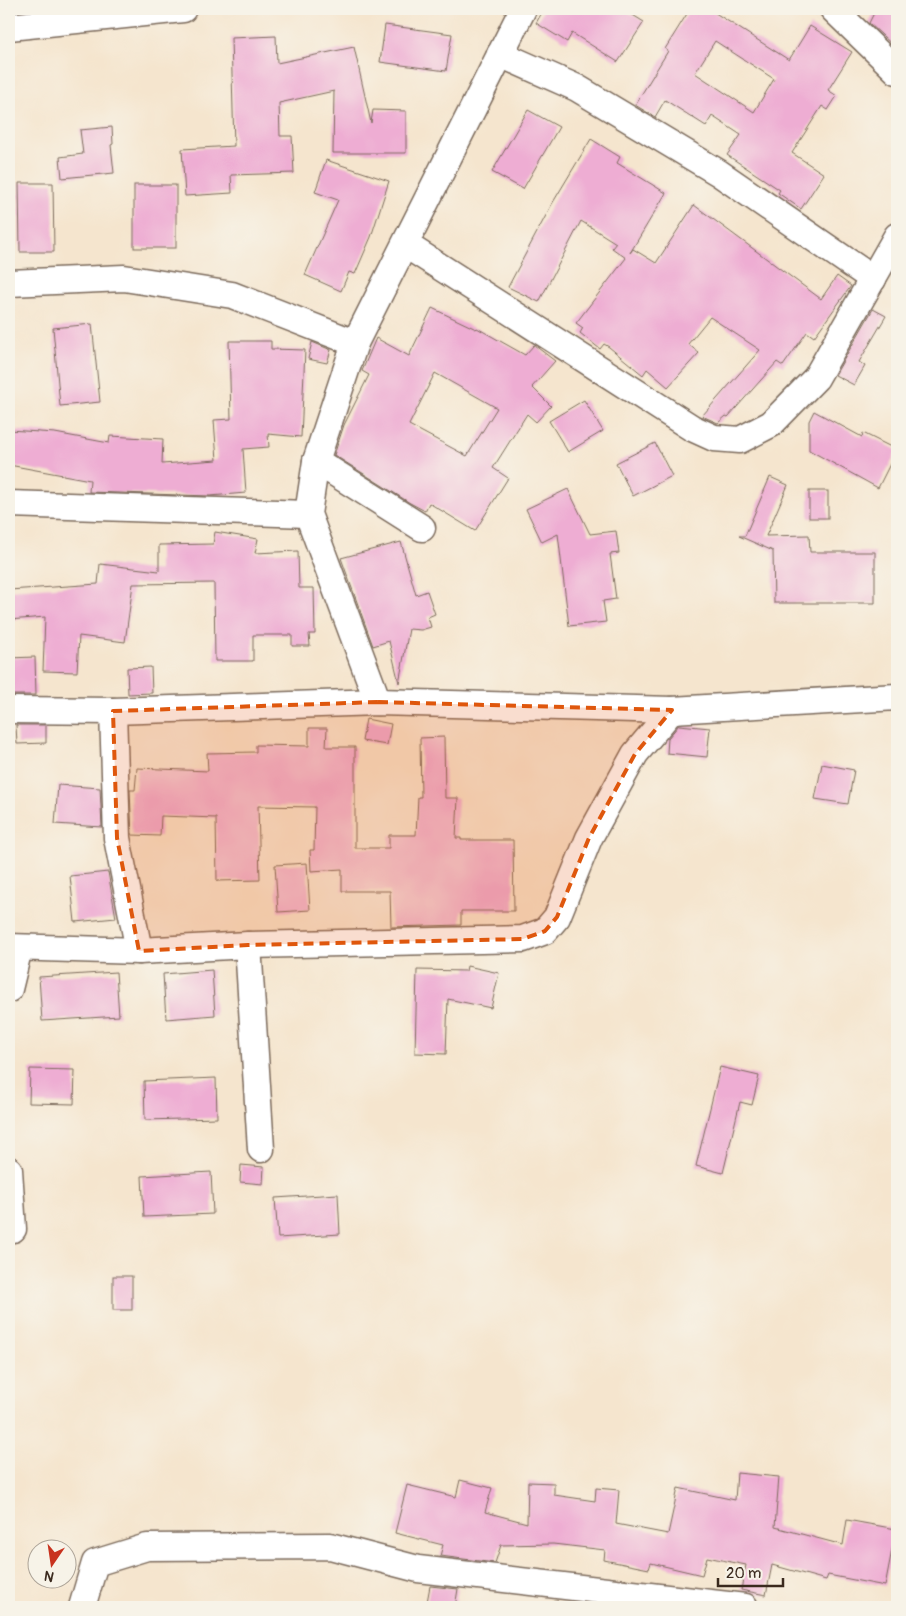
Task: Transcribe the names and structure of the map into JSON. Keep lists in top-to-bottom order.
{
  "scale_bar": "20 m",
  "north": "bottom"
}
